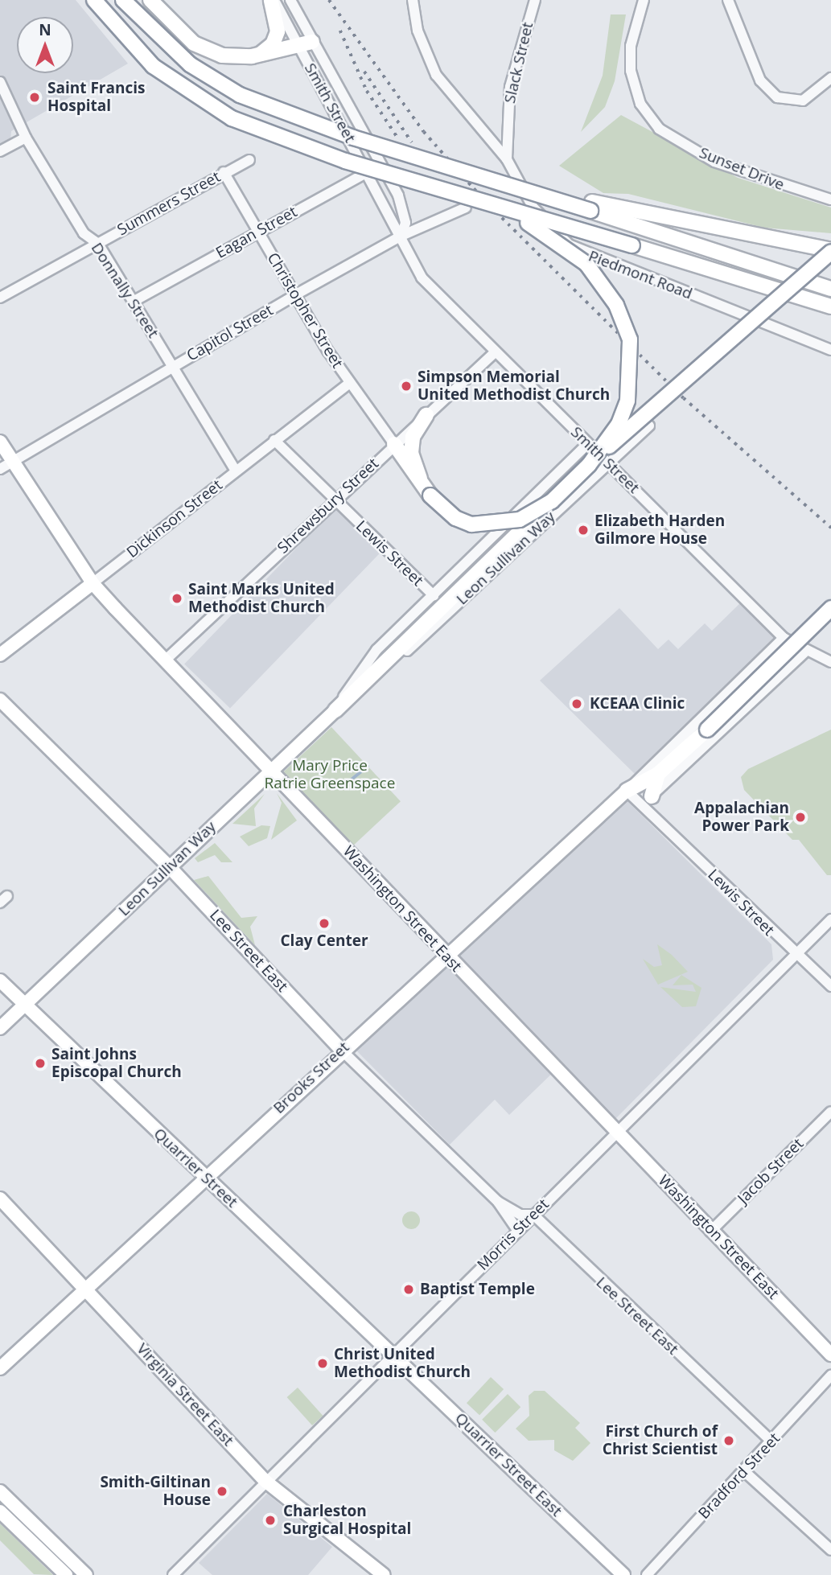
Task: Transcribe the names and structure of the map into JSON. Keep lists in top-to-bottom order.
{
  "streets": {
    "main road": [
      "Dickinson Street",
      "Leon Sullivan Way",
      "Washington Street East",
      "Lee Street East",
      "Brooks Street",
      "Quarrier Street",
      "Virginia Street East",
      "Quarrier Street East"
    ],
    "street": [
      "Slack Street",
      "Smith Street",
      "Sunset Drive",
      "Summers Street",
      "Eagan Street",
      "Piedmont Road",
      "Donnally Street",
      "Christopher Street",
      "Capitol Street",
      "Shrewsbury Street",
      "Lewis Street",
      "Jacob Street",
      "Morris Street",
      "Bradford Street"
    ]
  },
  "crossings": [
    ["Slack Street", "Piedmont Road"],
    ["Smith Street", "Eagan Street"],
    ["Smith Street", "Capitol Street"],
    ["Smith Street", "Shrewsbury Street"],
    ["Smith Street", "Leon Sullivan Way"],
    ["Summers Street", "Donnally Street"],
    ["Summers Street", "Christopher Street"],
    ["Eagan Street", "Donnally Street"],
    ["Eagan Street", "Christopher Street"],
    ["Donnally Street", "Capitol Street"],
    ["Donnally Street", "Dickinson Street"],
    ["Christopher Street", "Capitol Street"],
    ["Christopher Street", "Shrewsbury Street"],
    ["Christopher Street", "Dickinson Street"],
    ["Capitol Street", "Washington Street East"],
    ["Shrewsbury Street", "Lewis Street"],
    ["Shrewsbury Street", "Washington Street East"],
    ["Dickinson Street", "Lewis Street"],
    ["Dickinson Street", "Washington Street East"],
    ["Lewis Street", "Leon Sullivan Way"],
    ["Lewis Street", "Brooks Street"],
    ["Lewis Street", "Morris Street"],
    ["Leon Sullivan Way", "Washington Street East"],
    ["Leon Sullivan Way", "Lee Street East"],
    ["Leon Sullivan Way", "Quarrier Street"],
    ["Washington Street East", "Brooks Street"],
    ["Washington Street East", "Jacob Street"],
    ["Washington Street East", "Morris Street"],
    ["Lee Street East", "Brooks Street"],
    ["Lee Street East", "Morris Street"],
    ["Lee Street East", "Bradford Street"],
    ["Brooks Street", "Quarrier Street"],
    ["Brooks Street", "Virginia Street East"],
    ["Quarrier Street", "Morris Street"],
    ["Quarrier Street", "Quarrier Street East"],
    ["Morris Street", "Virginia Street East"],
    ["Morris Street", "Quarrier Street East"]
  ],
  "parks": ["Mary Price Ratrie Greenspace"],
  "places": [
    "Saint Francis Hospital",
    "Simpson Memorial United Methodist Church",
    "Elizabeth Harden Gilmore House",
    "Saint Marks United Methodist Church",
    "KCEAA Clinic",
    "Appalachian Power Park",
    "Clay Center",
    "Saint Johns Episcopal Church",
    "Baptist Temple",
    "Christ United Methodist Church",
    "First Church of Christ Scientist",
    "Smith-Giltinan House",
    "Charleston Surgical Hospital"
  ],
  "north": "top"
}
